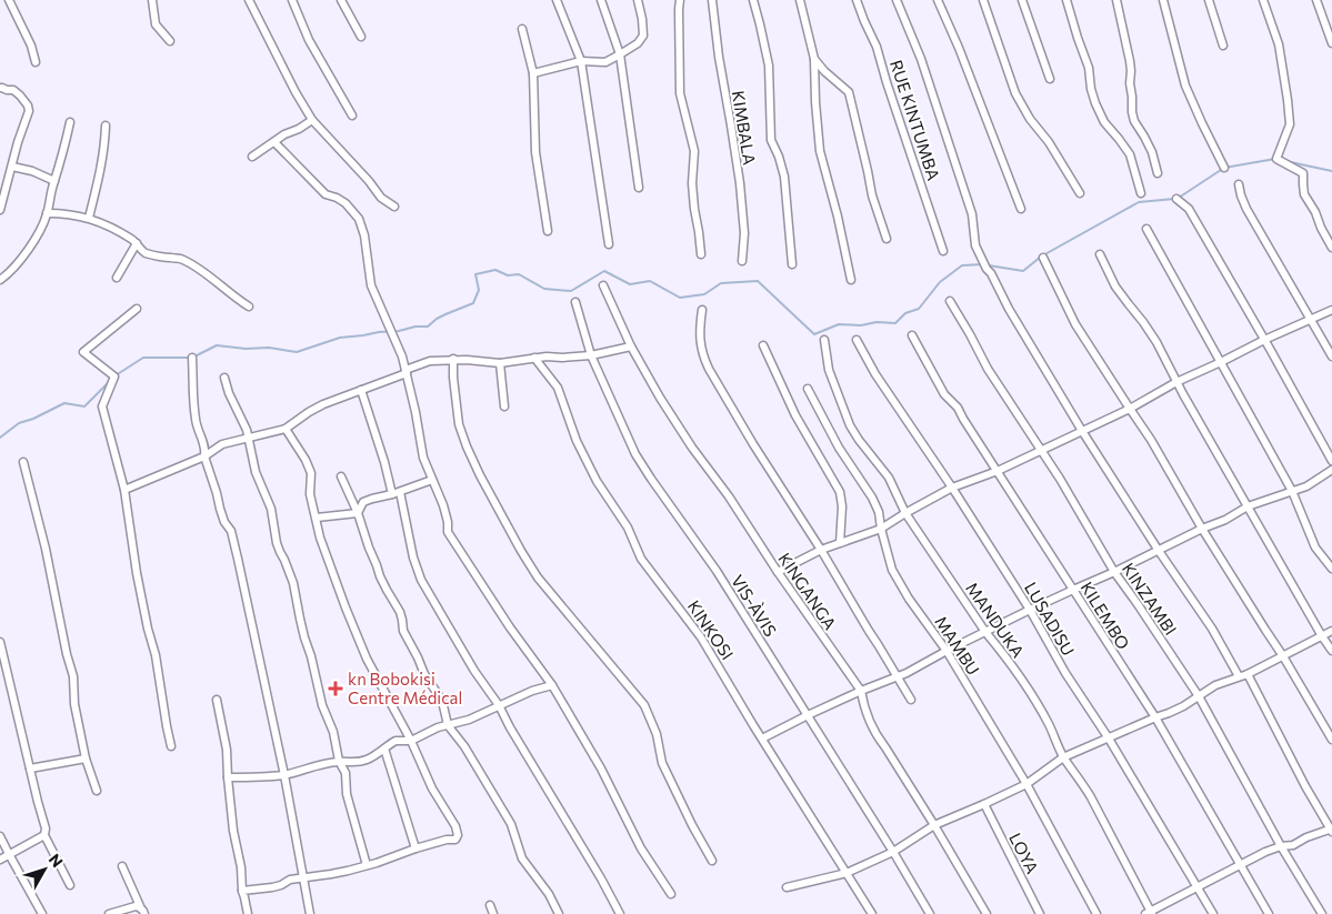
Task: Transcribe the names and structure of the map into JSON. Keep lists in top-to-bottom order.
{
  "streets": {
    "street": [
      "RUE KINTUMBA",
      "KIMBALA",
      "KINGANGA",
      "KINZAMBI",
      "VIS-ÀVIS",
      "KILEMBO",
      "LUSADISU",
      "MANDUKA",
      "KINKOSI",
      "MAMBU",
      "LOYA"
    ]
  },
  "places": {
    "health": ["kn Bobokisi Centre Médical"]
  },
  "north": "top right"
}
